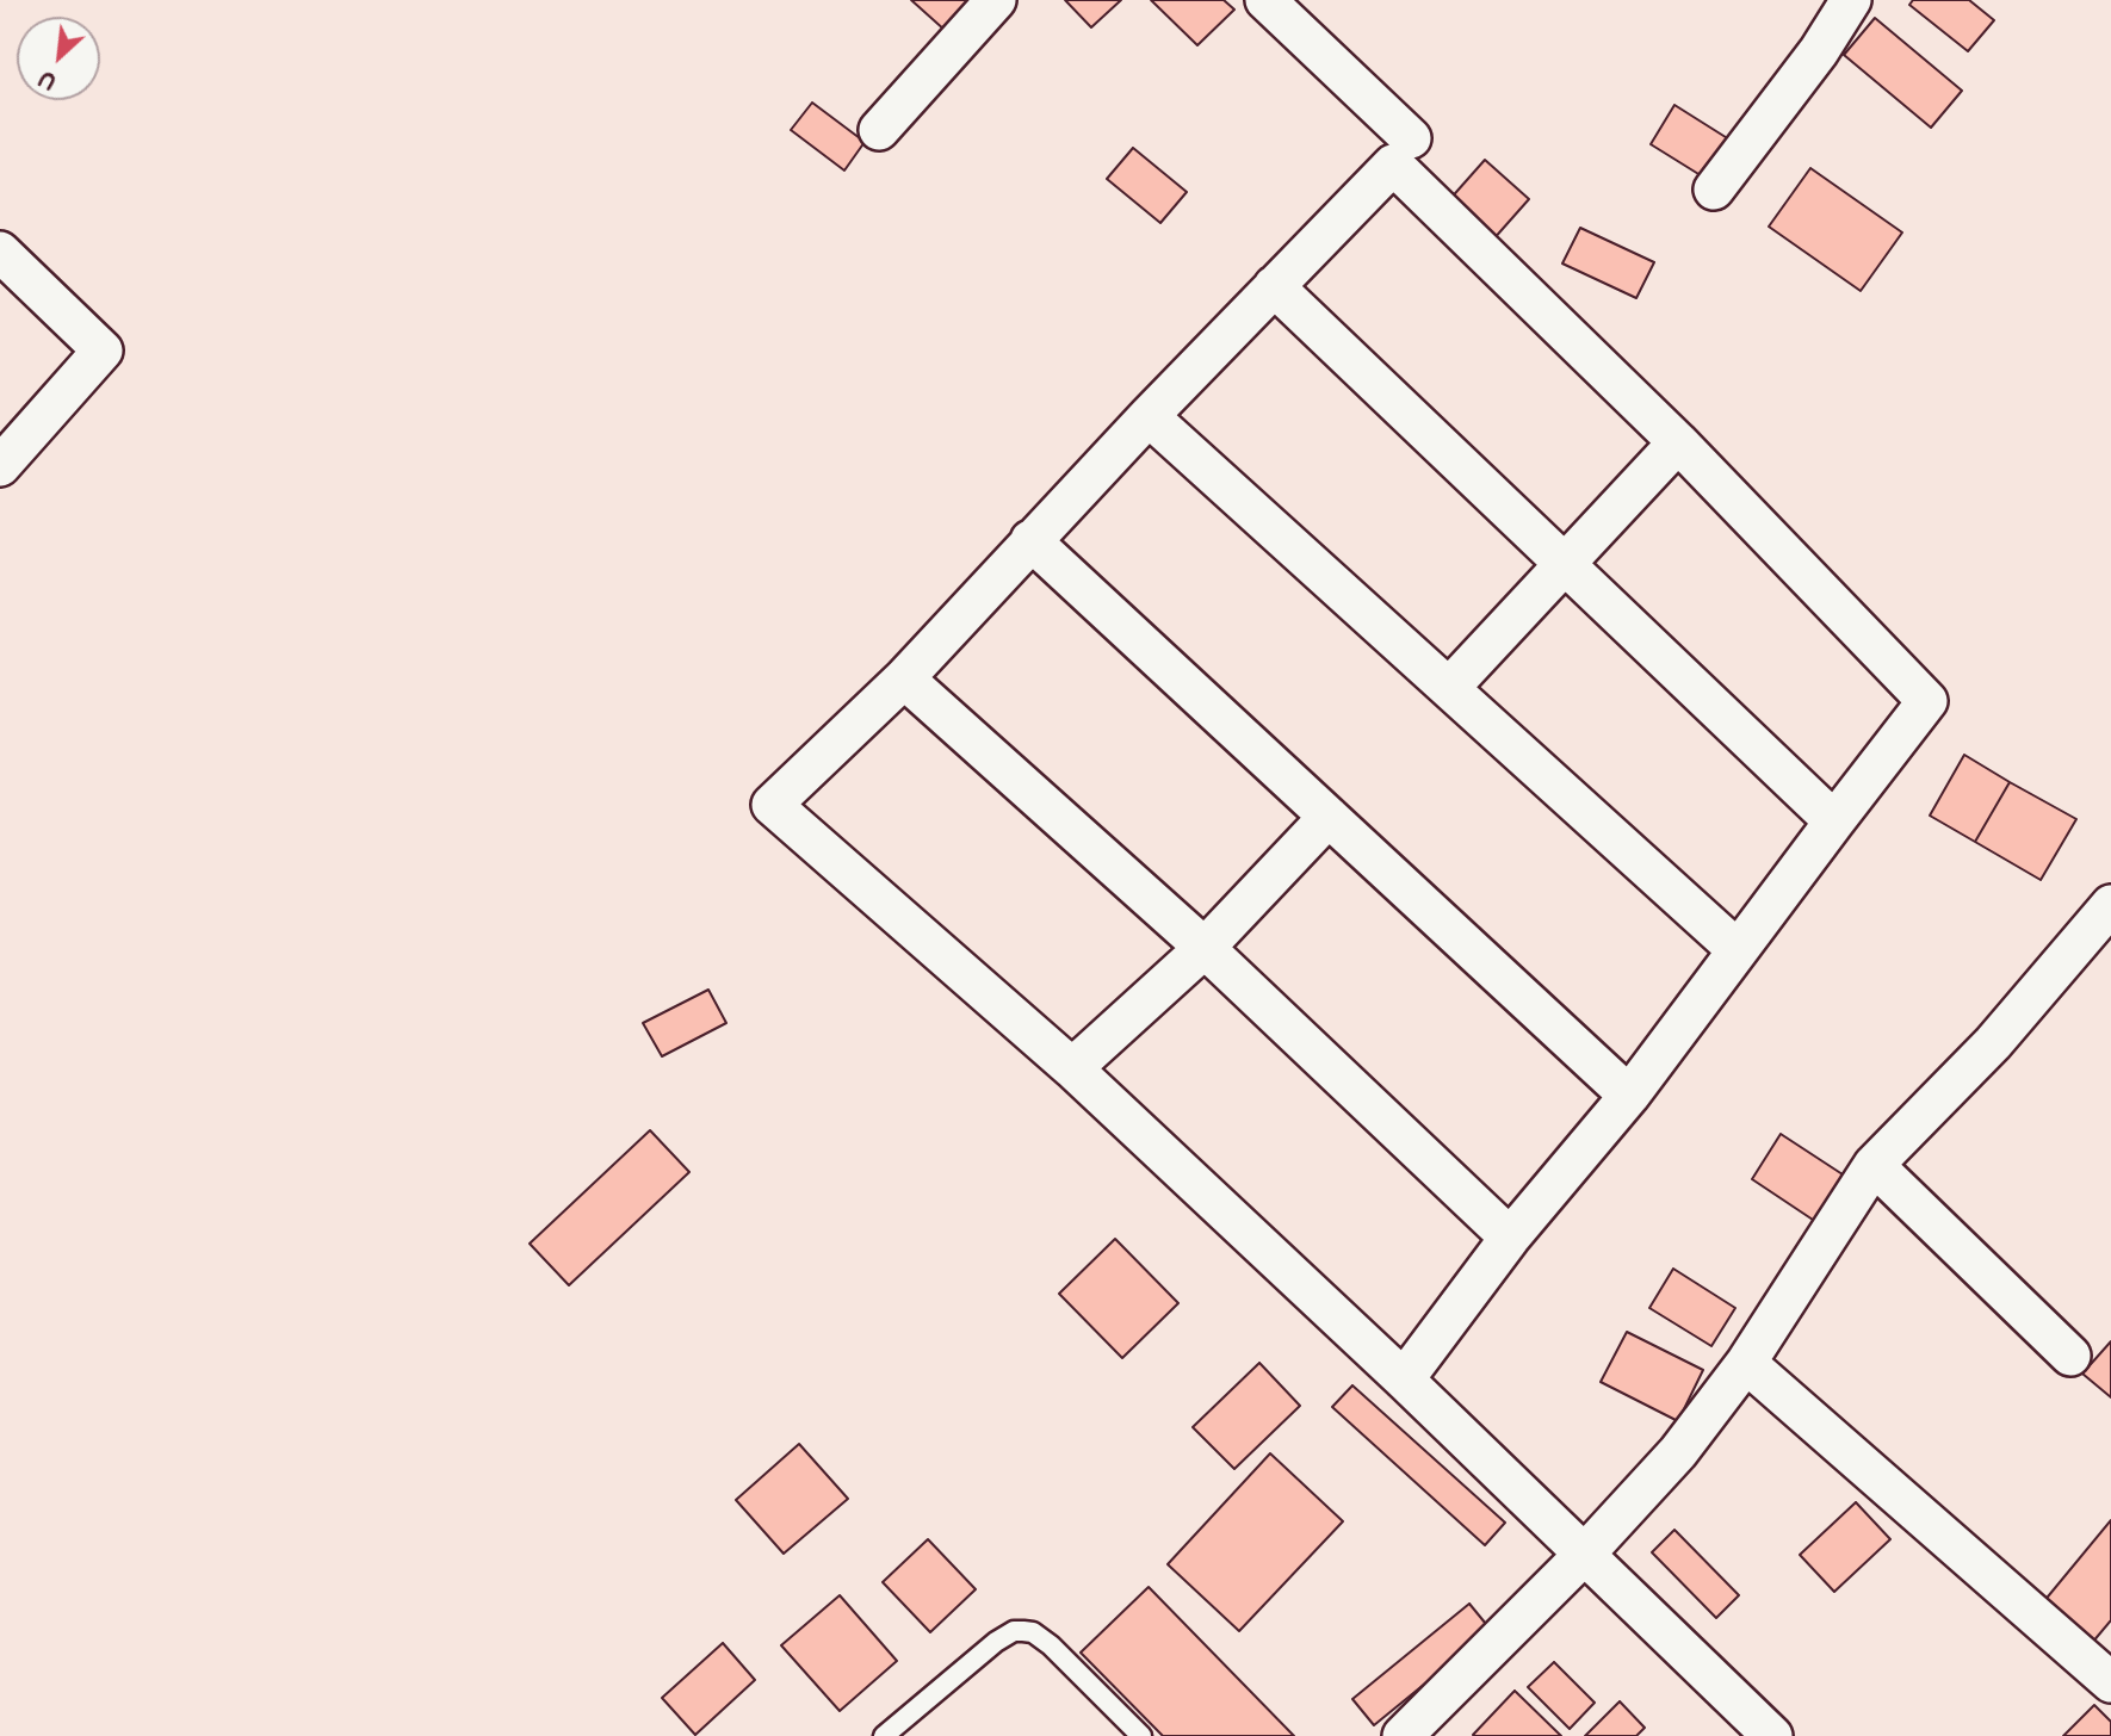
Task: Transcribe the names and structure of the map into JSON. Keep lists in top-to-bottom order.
{
  "north": "bottom left"
}
